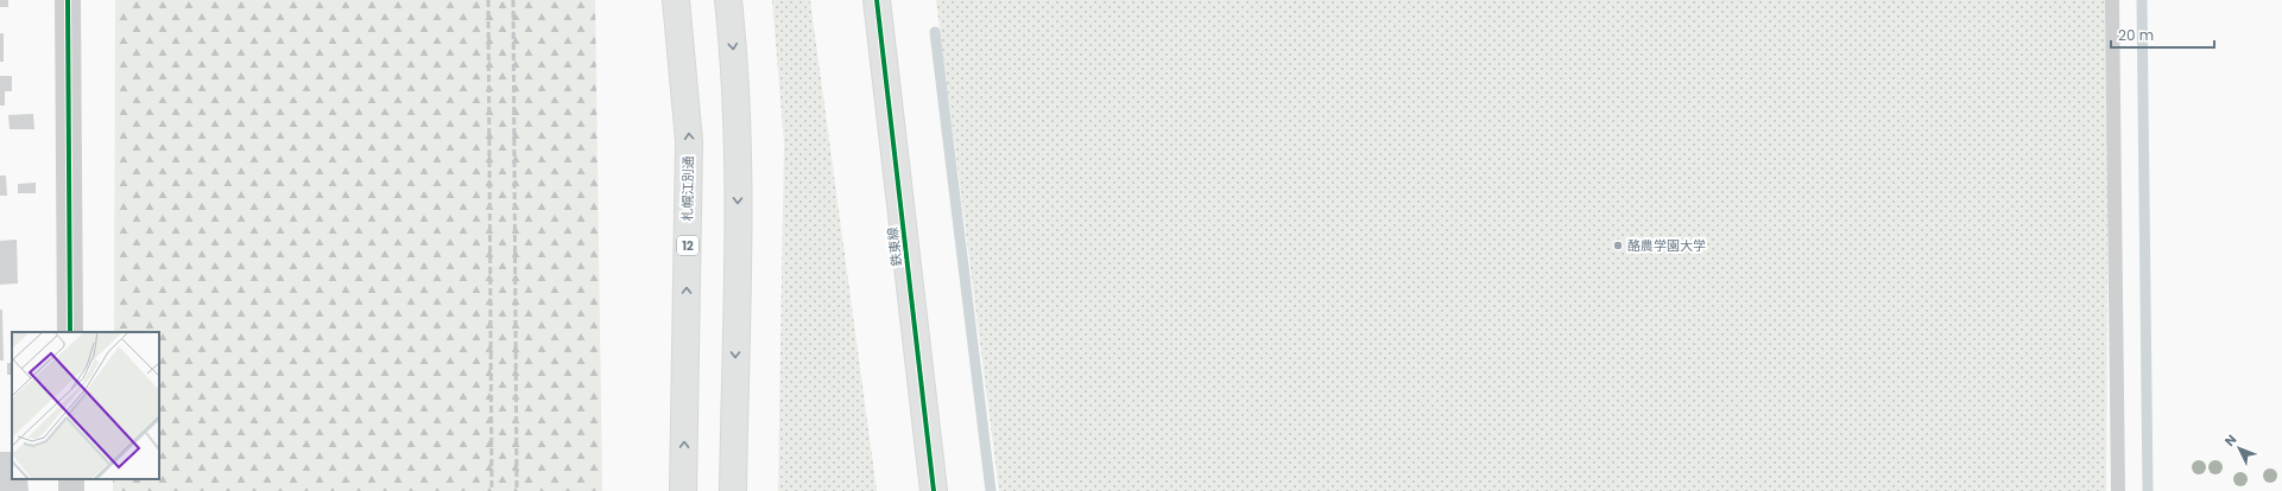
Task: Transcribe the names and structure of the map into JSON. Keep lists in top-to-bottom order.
{
  "streets": {
    "main road": ["札幌江別通", "12", "鉄東線"]
  },
  "places": ["酪農学園大学"],
  "scale_bar": "20 m",
  "north": "top left"
}
